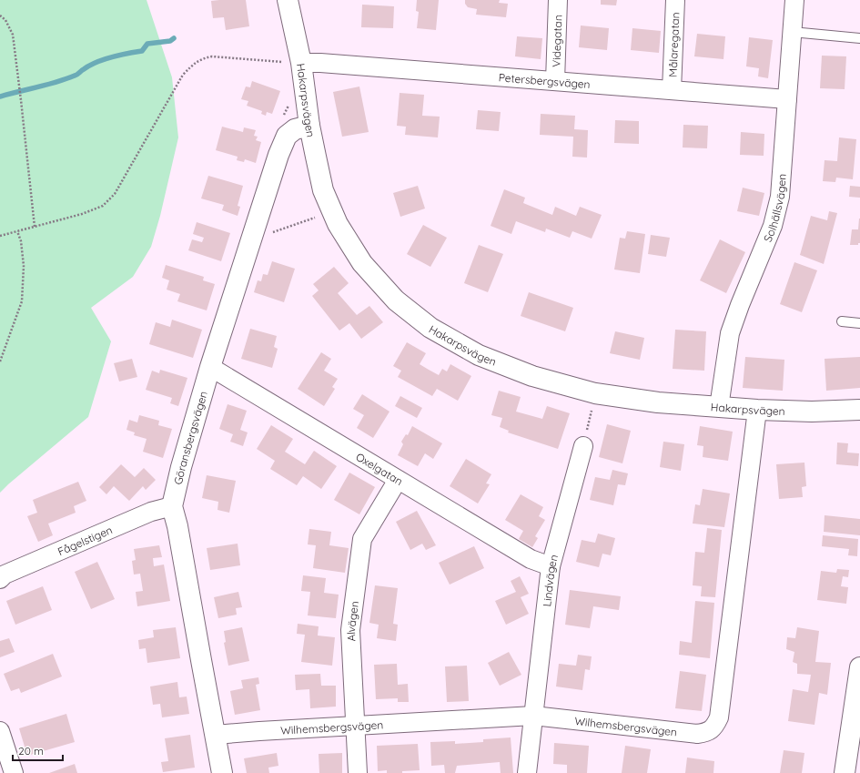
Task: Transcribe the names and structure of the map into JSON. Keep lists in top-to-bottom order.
{
  "streets": {
    "street": [
      "Videgatan",
      "Målaregatan",
      "Petersbergsvägen",
      "Hakarpsvägen",
      "Solhällsvägen",
      "Göransbergsvägen",
      "Oxelgatan",
      "Fågelstigen",
      "Lindvägen",
      "Alvägen",
      "Wilhemsbergsvägen"
    ]
  },
  "crossings": [
    ["Videgatan", "Petersbergsvägen"],
    ["Målaregatan", "Petersbergsvägen"],
    ["Petersbergsvägen", "Hakarpsvägen"],
    ["Petersbergsvägen", "Solhällsvägen"],
    ["Hakarpsvägen", "Solhällsvägen"],
    ["Hakarpsvägen", "Göransbergsvägen"],
    ["Hakarpsvägen", "Wilhemsbergsvägen"],
    ["Göransbergsvägen", "Oxelgatan"],
    ["Göransbergsvägen", "Fågelstigen"],
    ["Göransbergsvägen", "Wilhemsbergsvägen"],
    ["Oxelgatan", "Lindvägen"],
    ["Oxelgatan", "Alvägen"],
    ["Lindvägen", "Wilhemsbergsvägen"],
    ["Alvägen", "Wilhemsbergsvägen"]
  ],
  "scale_bar": "20 m"
}
